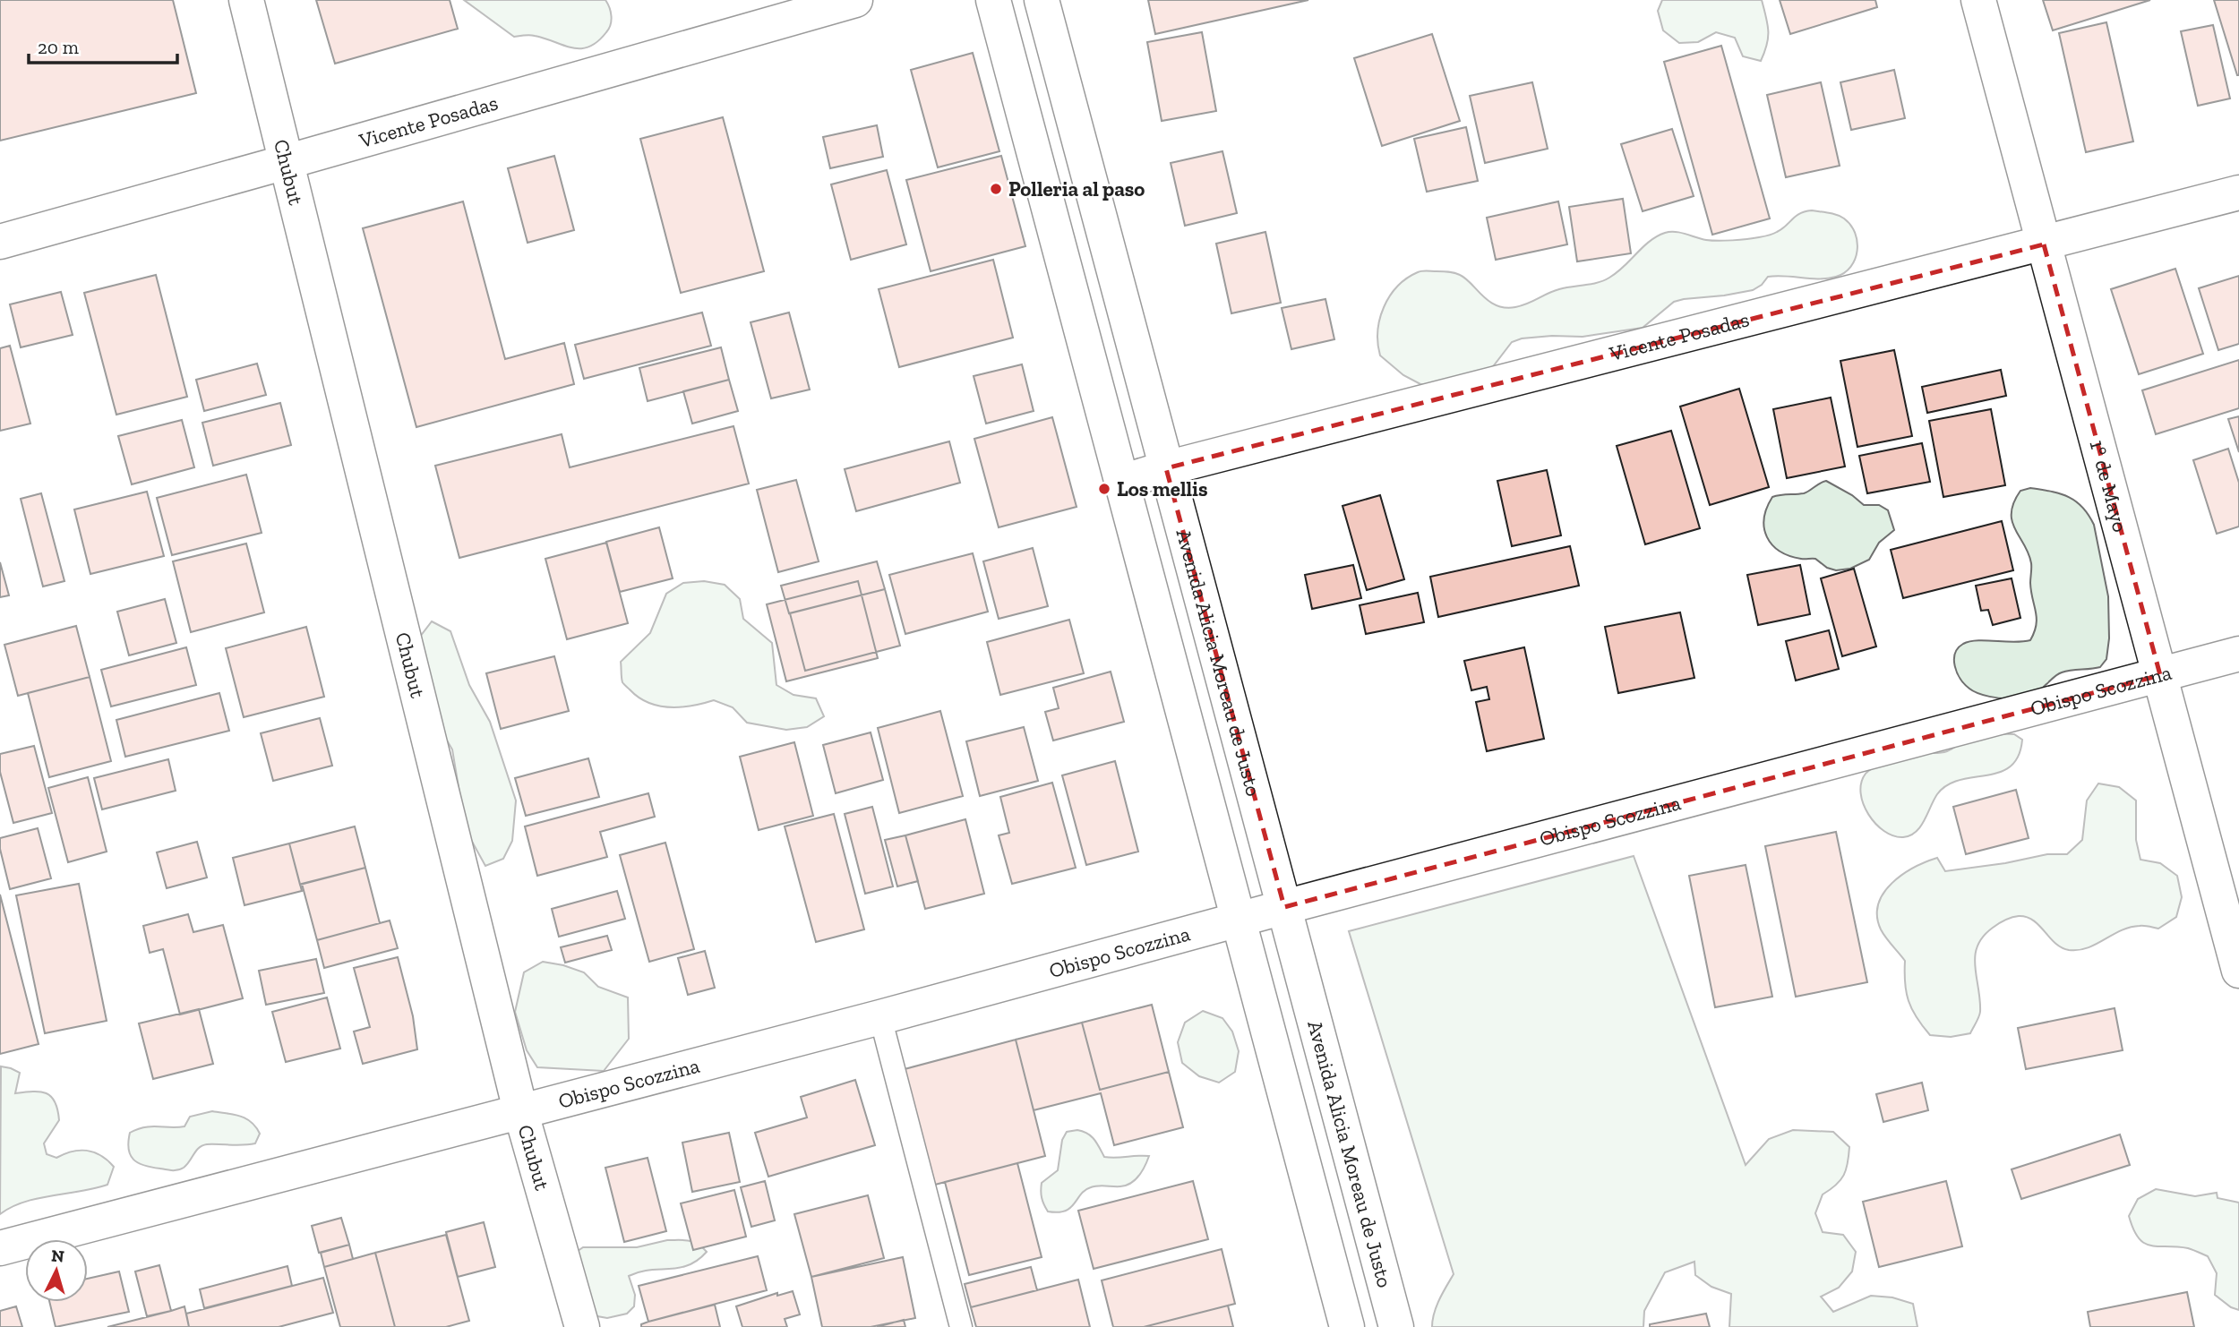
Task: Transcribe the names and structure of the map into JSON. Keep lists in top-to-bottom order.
{
  "streets": {
    "street": [
      "Vicente Posadas",
      "Chubut",
      "1° de Mayo",
      "Avenida Alicia Moreau de Justo",
      "Obispo Scozzina"
    ]
  },
  "crossings": [
    ["Vicente Posadas", "Chubut"],
    ["Vicente Posadas", "1° de Mayo"],
    ["Vicente Posadas", "Avenida Alicia Moreau de Justo"],
    ["Chubut", "Obispo Scozzina"],
    ["1° de Mayo", "Obispo Scozzina"],
    ["Avenida Alicia Moreau de Justo", "Obispo Scozzina"]
  ],
  "places": ["Polleria al paso", "Los mellis"],
  "scale_bar": "20 m",
  "north": "top"
}
